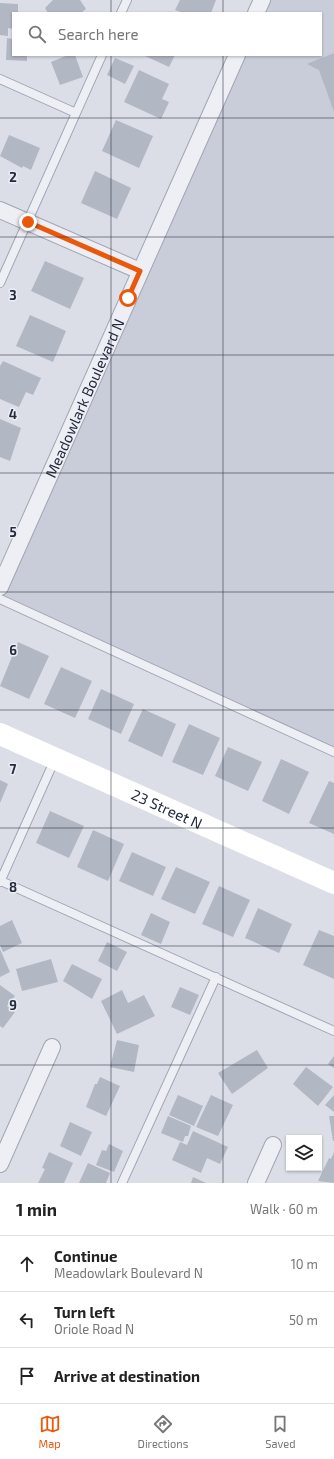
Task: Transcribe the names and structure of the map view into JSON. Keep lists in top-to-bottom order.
{
  "streets": {
    "street": ["Meadowlark Boulevard N", "23 Street N"]
  },
  "page": {
    "search": "Search here",
    "heading": ["1 min", "Walk · 60 m"],
    "list": [
      ["Continue", "Meadowlark Boulevard N", "10 m"],
      ["Turn left", "Oriole Road N", "50 m"],
      "Arrive at destination"
    ],
    "nav": ["Map", "Directions", "Saved"]
  },
  "grid": {
    "rows": [
      "2",
      "3",
      "4",
      "5",
      "6",
      "7",
      "8",
      "9"
    ]
  }
}
